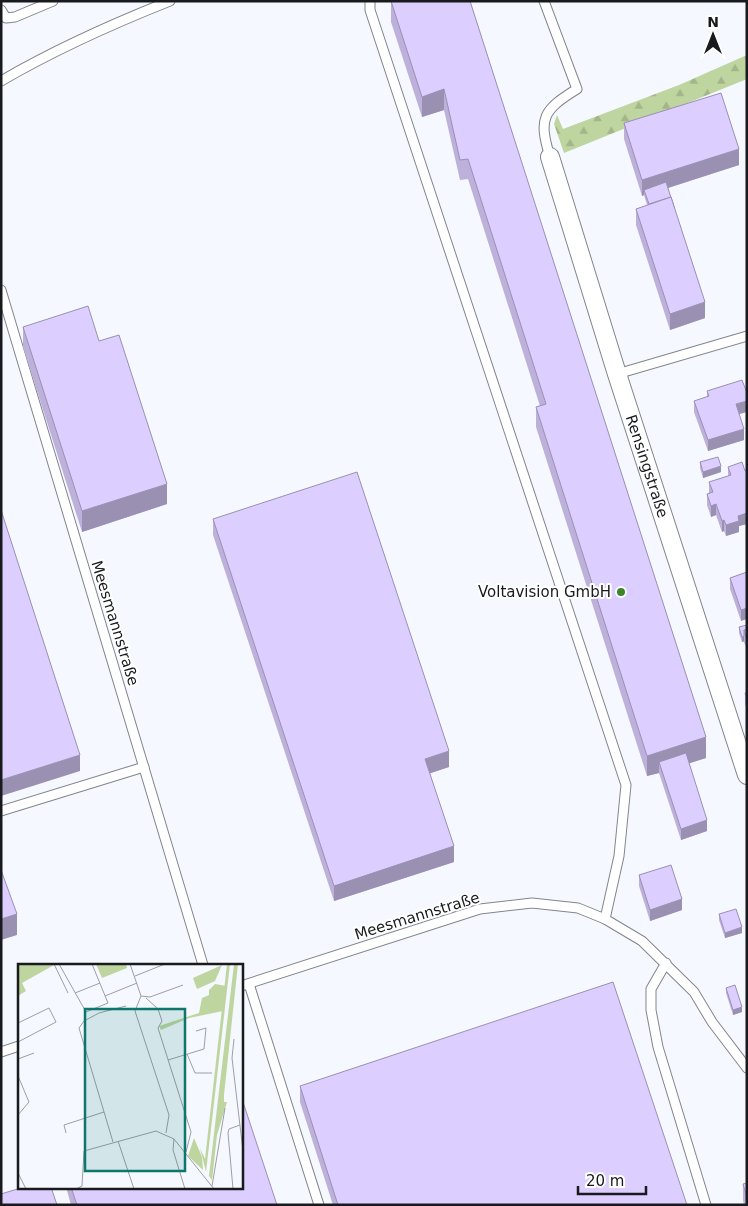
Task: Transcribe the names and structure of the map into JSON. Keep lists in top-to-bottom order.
{
  "streets": {
    "street": ["Rensingstraße"],
    "lane": ["Meesmannstraße"]
  },
  "places": ["Voltavision GmbH"],
  "scale_bar": "20 m",
  "north": "top"
}
